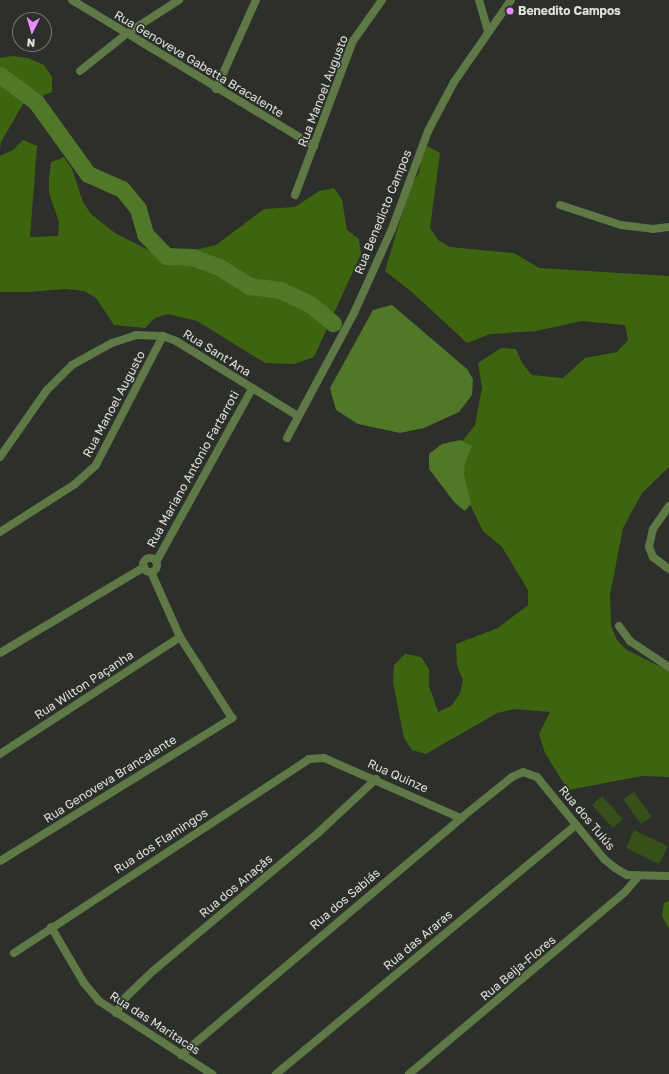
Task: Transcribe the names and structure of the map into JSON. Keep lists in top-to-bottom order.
{
  "streets": {
    "street": [
      "Rua Genoveva Gabetta Bracalente",
      "Rua Manoel Augusto",
      "Rua Benedicto Campos",
      "Rua Sant’Ana",
      "Rua Mariano Antonio Fartarroti",
      "Rua Wilton Paçanha",
      "Rua Quinze",
      "Rua Genoveva Brancalente",
      "Rua dos Tuiús",
      "Rua dos Flamingos",
      "Rua dos Anaçãs",
      "Rua dos Sabiás",
      "Rua das Araras",
      "Rua Beija-Flores",
      "Rua das Maritacas"
    ]
  },
  "crossings": [
    ["Rua Genoveva Gabetta Bracalente", "Rua Manoel Augusto"],
    ["Rua Manoel Augusto", "Rua Sant’Ana"],
    ["Rua Benedicto Campos", "Rua Sant’Ana"],
    ["Rua Sant’Ana", "Rua Mariano Antonio Fartarroti"],
    ["Rua Wilton Paçanha", "Rua Genoveva Brancalente"],
    ["Rua Quinze", "Rua dos Flamingos"],
    ["Rua Quinze", "Rua dos Anaçãs"],
    ["Rua Quinze", "Rua dos Sabiás"],
    ["Rua dos Tuiús", "Rua dos Sabiás"],
    ["Rua dos Tuiús", "Rua das Araras"],
    ["Rua dos Tuiús", "Rua Beija-Flores"],
    ["Rua dos Flamingos", "Rua das Maritacas"],
    ["Rua dos Anaçãs", "Rua das Maritacas"],
    ["Rua dos Sabiás", "Rua das Maritacas"]
  ],
  "places": ["Benedito Campos"],
  "north": "bottom"
}
